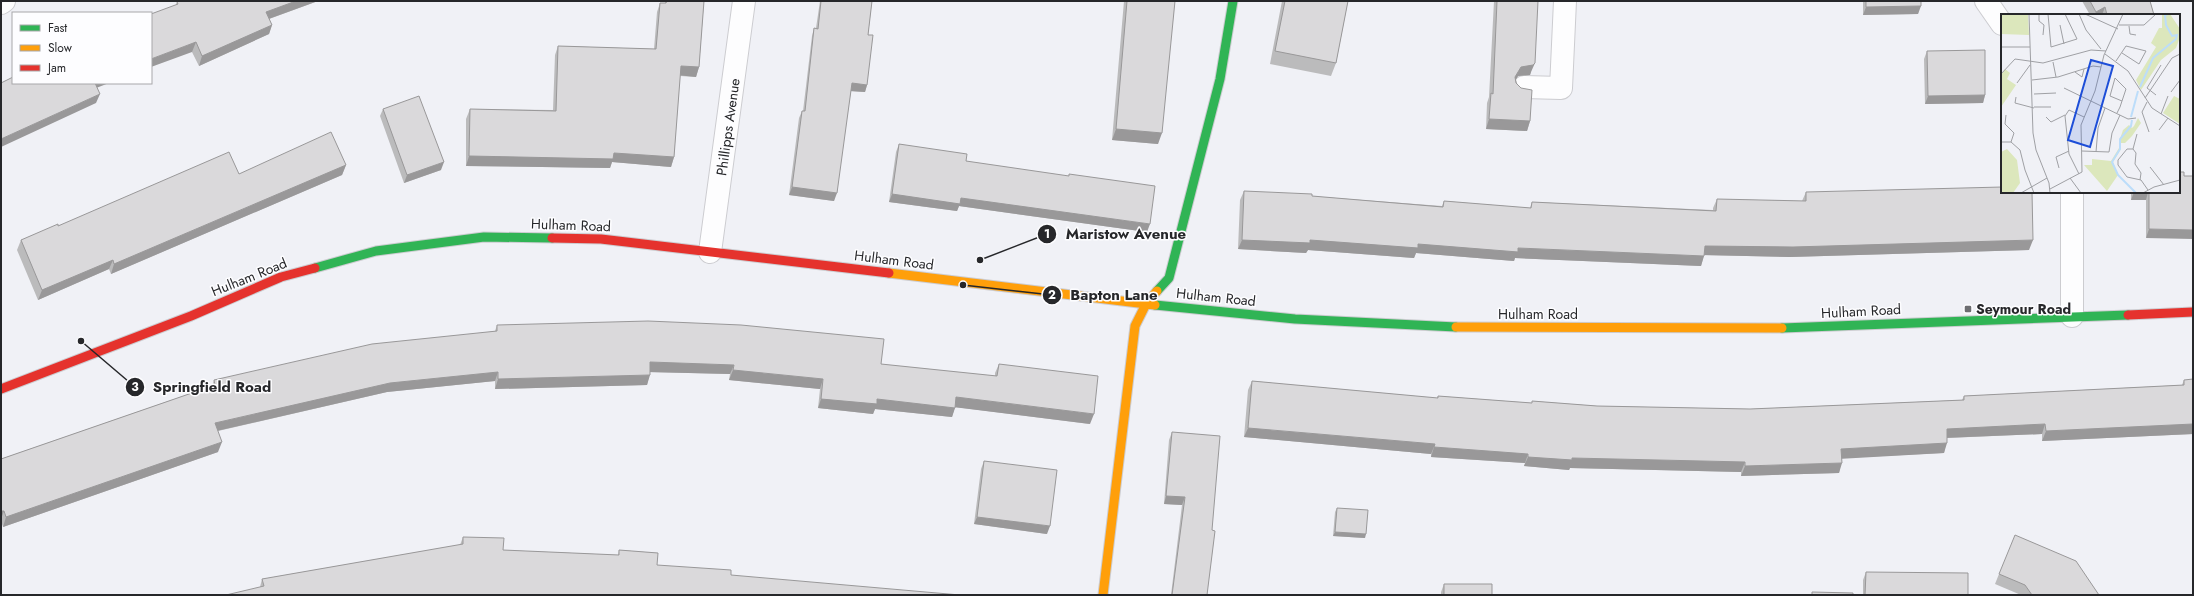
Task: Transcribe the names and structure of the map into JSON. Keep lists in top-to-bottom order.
{
  "streets": {
    "street": ["Phillipps Avenue", "Hulham Road"]
  },
  "crossings": [
    ["Phillipps Avenue", "Hulham Road"]
  ],
  "places": {
    "other": ["Maristow Avenue", "Bapton Lane", "Springfield Road"],
    "transit": ["Seymour Road"]
  },
  "legend": ["Fast", "Slow", "Jam"]
}
